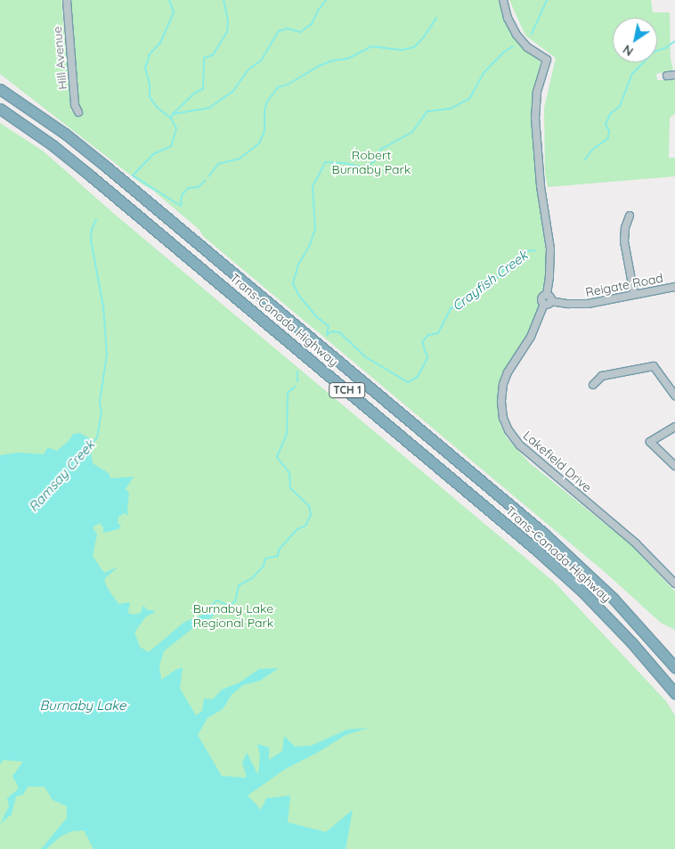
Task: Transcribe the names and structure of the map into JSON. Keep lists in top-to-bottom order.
{
  "streets": {
    "highway": ["Trans-Canada Highway", "TCH 1"],
    "street": ["Hill Avenue", "Reigate Road", "Lakefield Drive"]
  },
  "crossings": [
    ["Reigate Road", "Lakefield Drive"]
  ],
  "water": ["Crayfish Creek", "Ramsay Creek", "Burnaby Lake"],
  "parks": ["Robert Burnaby Park", "Burnaby Lake Regional Park"],
  "north": "bottom left"
}
